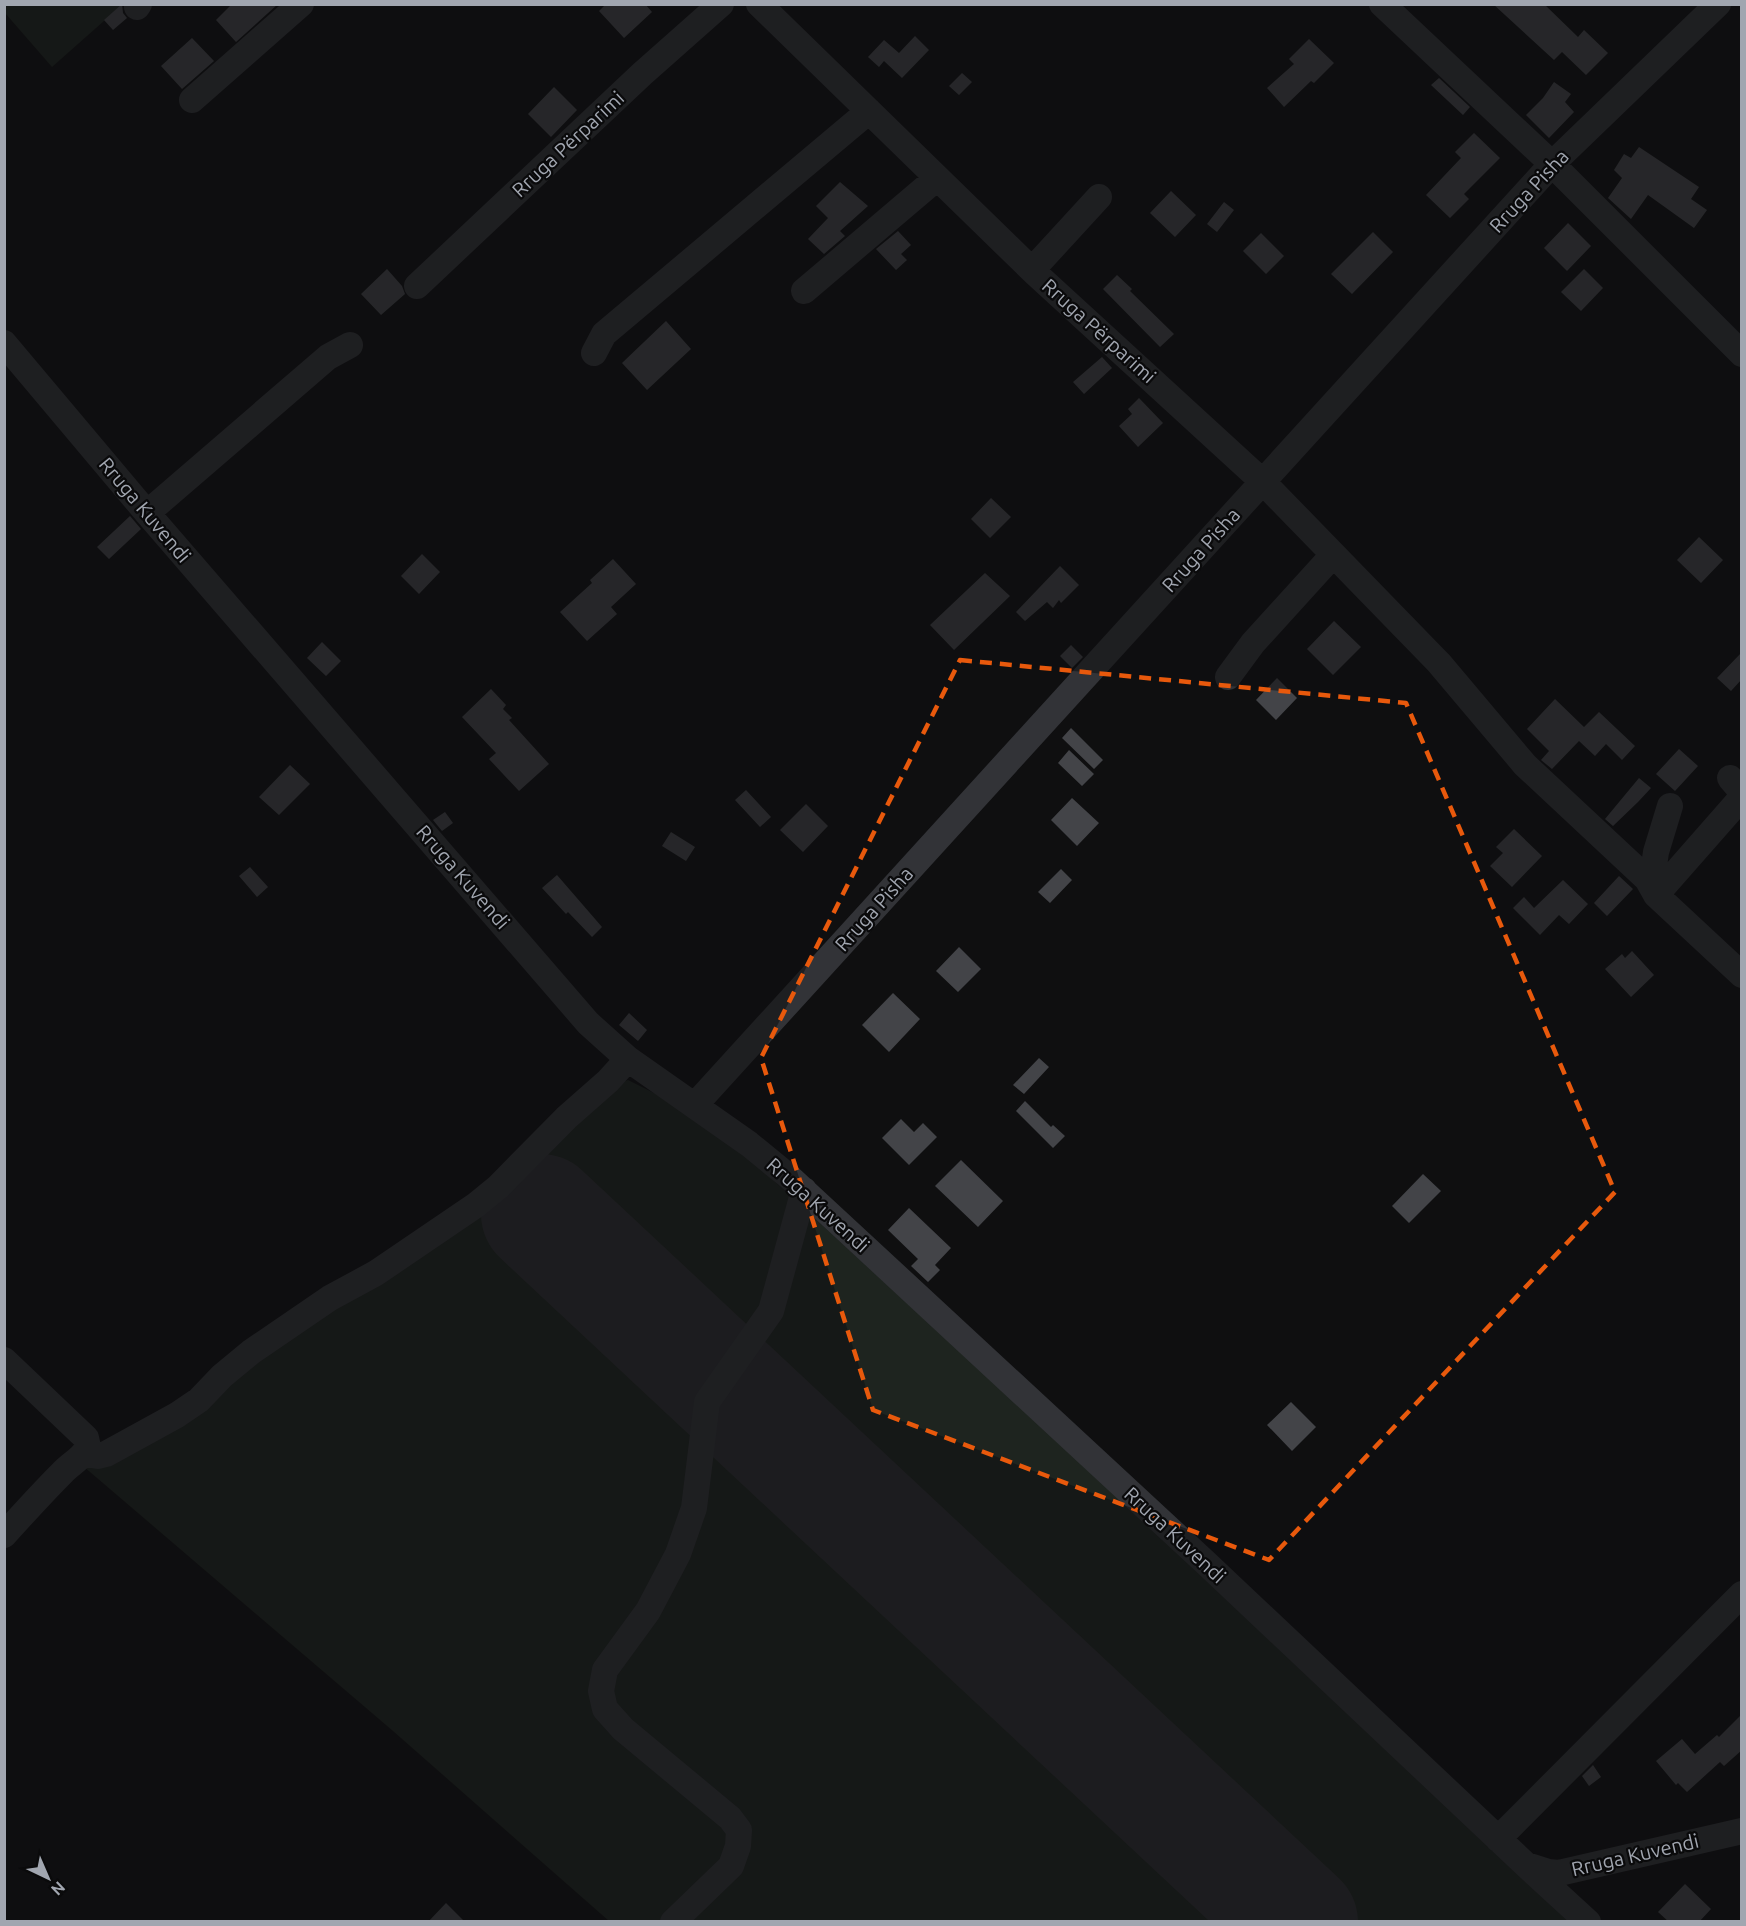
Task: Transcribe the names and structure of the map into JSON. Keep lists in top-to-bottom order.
{
  "streets": {
    "street": ["Rruga Përparimi", "Rruga Pisha", "Rruga Kuvendi"]
  },
  "crossings": [
    ["Rruga Përparimi", "Rruga Pisha"],
    ["Rruga Pisha", "Rruga Kuvendi"]
  ],
  "north": "bottom right"
}
